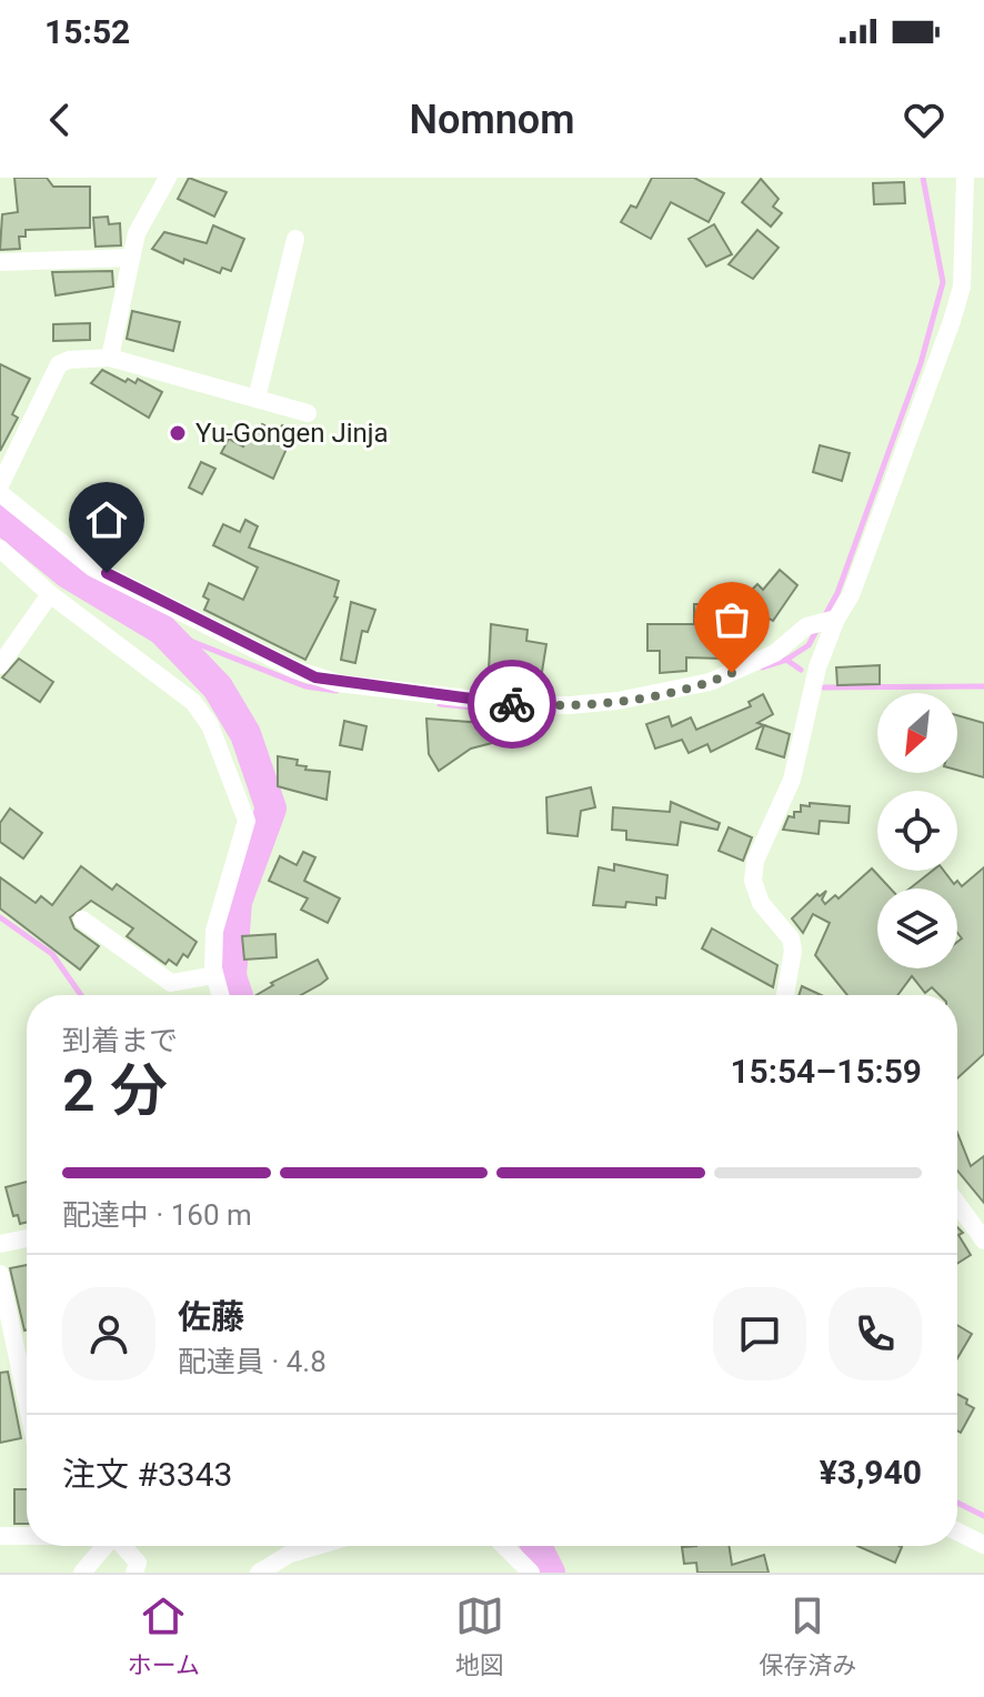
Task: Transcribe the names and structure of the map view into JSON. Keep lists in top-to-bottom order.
{
  "places": ["Yu-Gongen Jinja"],
  "north": "bottom left",
  "page": {
    "status": "15:52",
    "header": "Nomnom",
    "heading": ["2 分", "到着まで", "15:54–15:59"],
    "panel": [
      "佐藤",
      "配達員 · 4.8",
      "注文 #3343",
      "¥3,940"
    ],
    "bar": "配達中 · 160 m",
    "tabs": ["ホーム", "地図", "保存済み"]
  }
}
